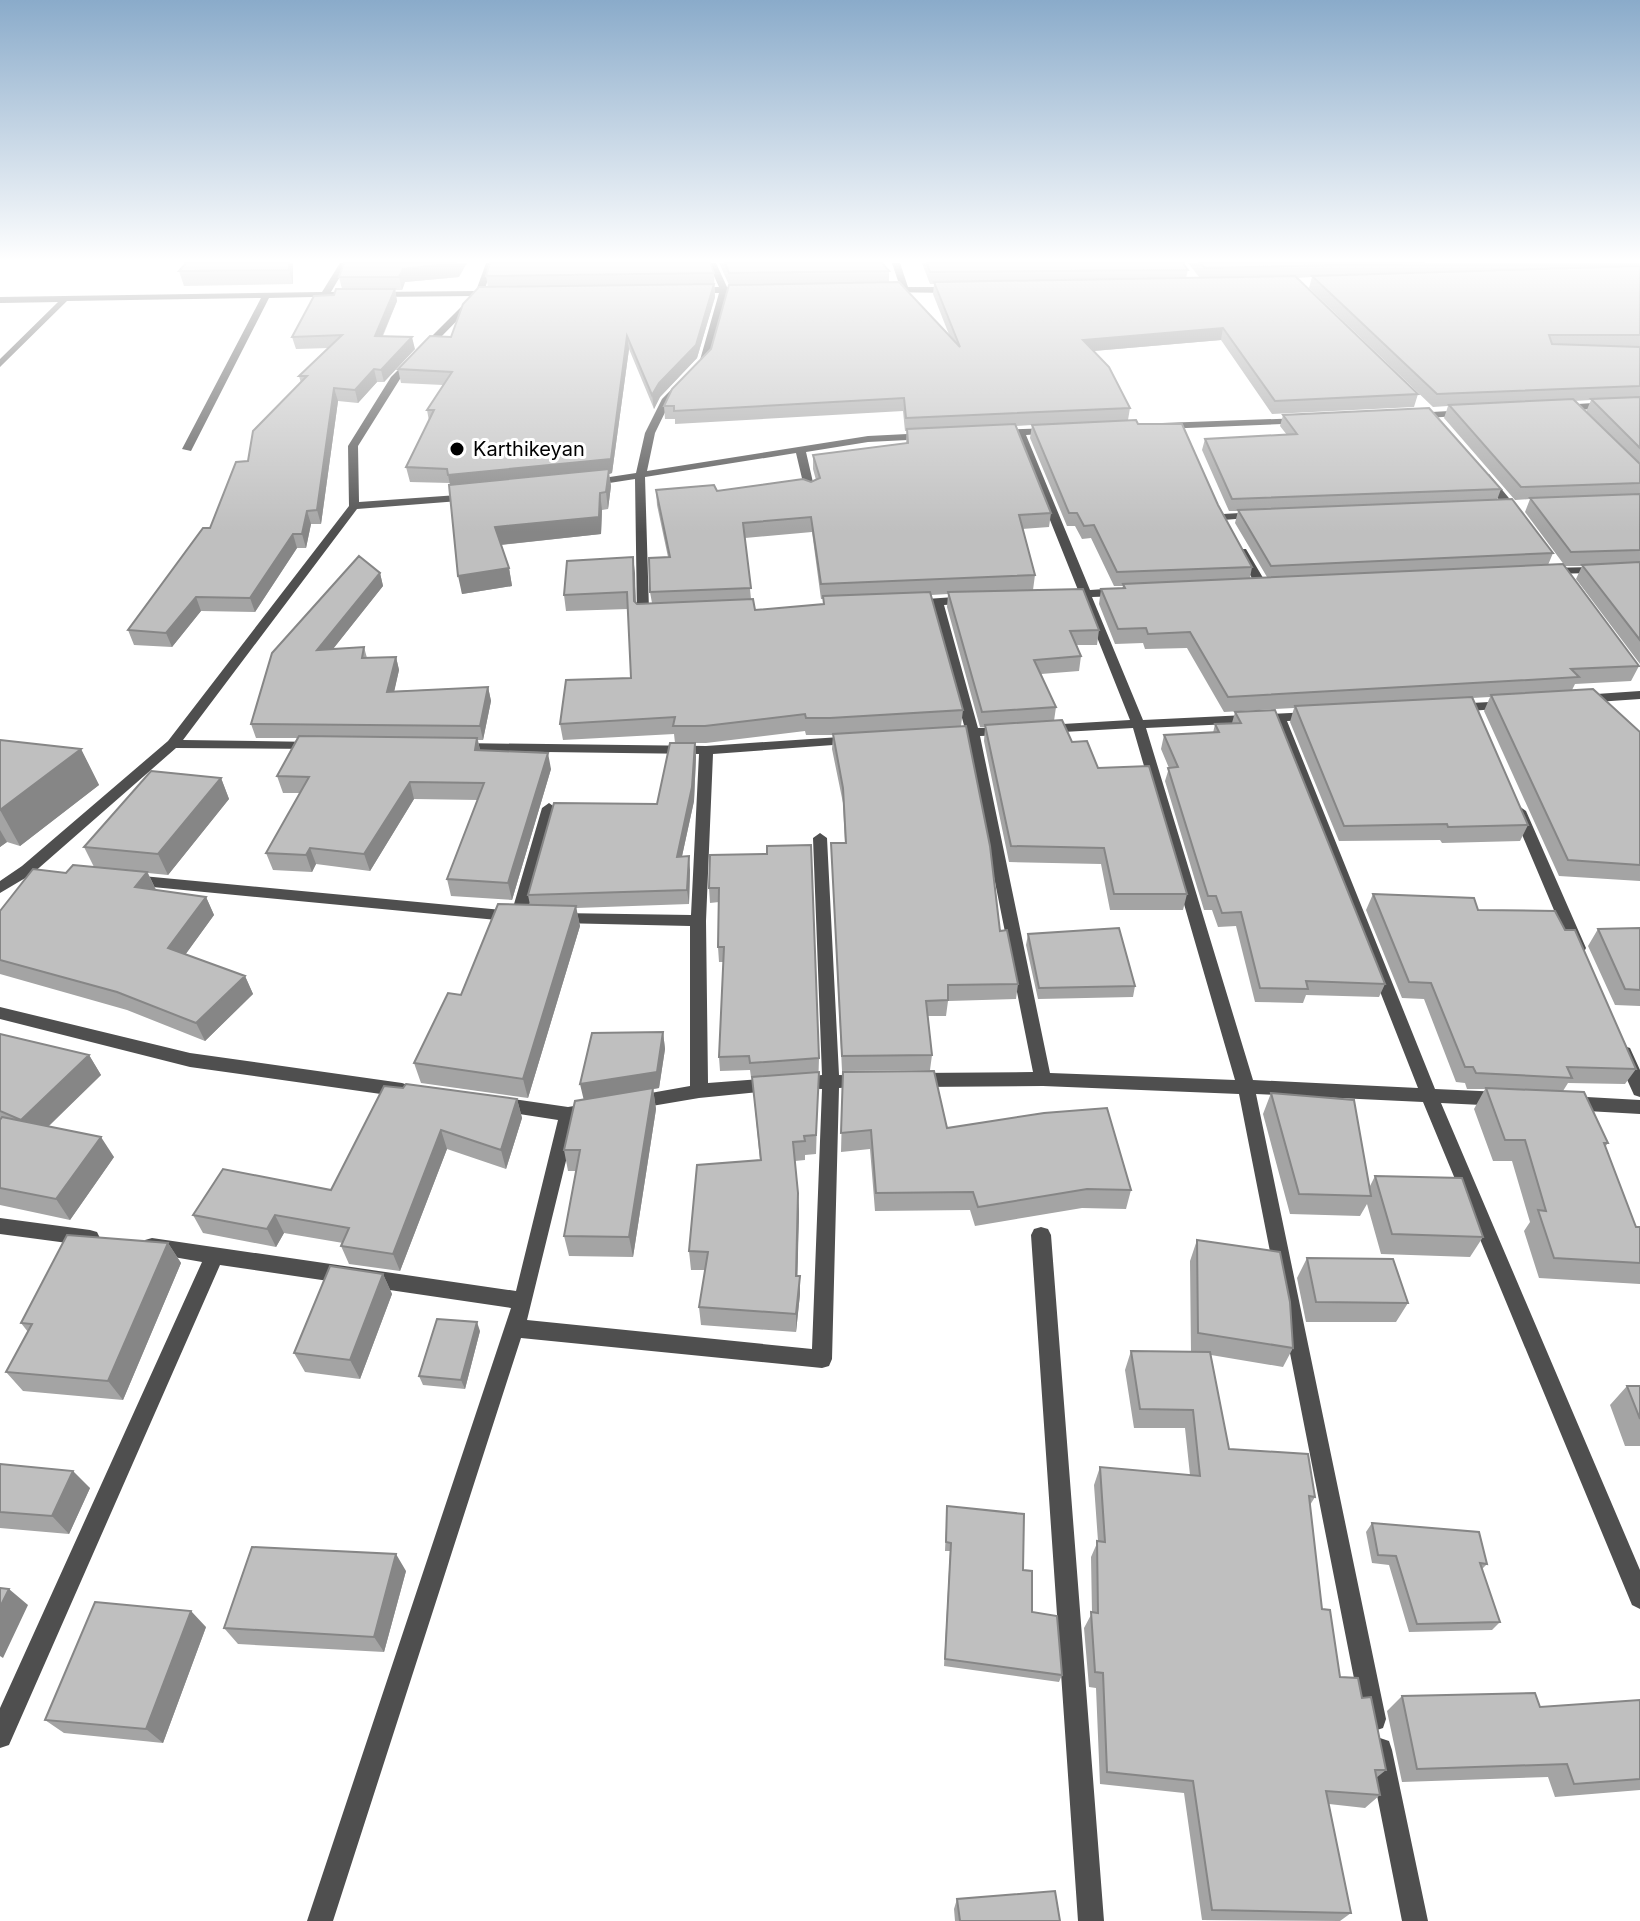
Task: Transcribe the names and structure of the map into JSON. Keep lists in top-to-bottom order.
{
  "places": ["Karthikeyan"]
}
